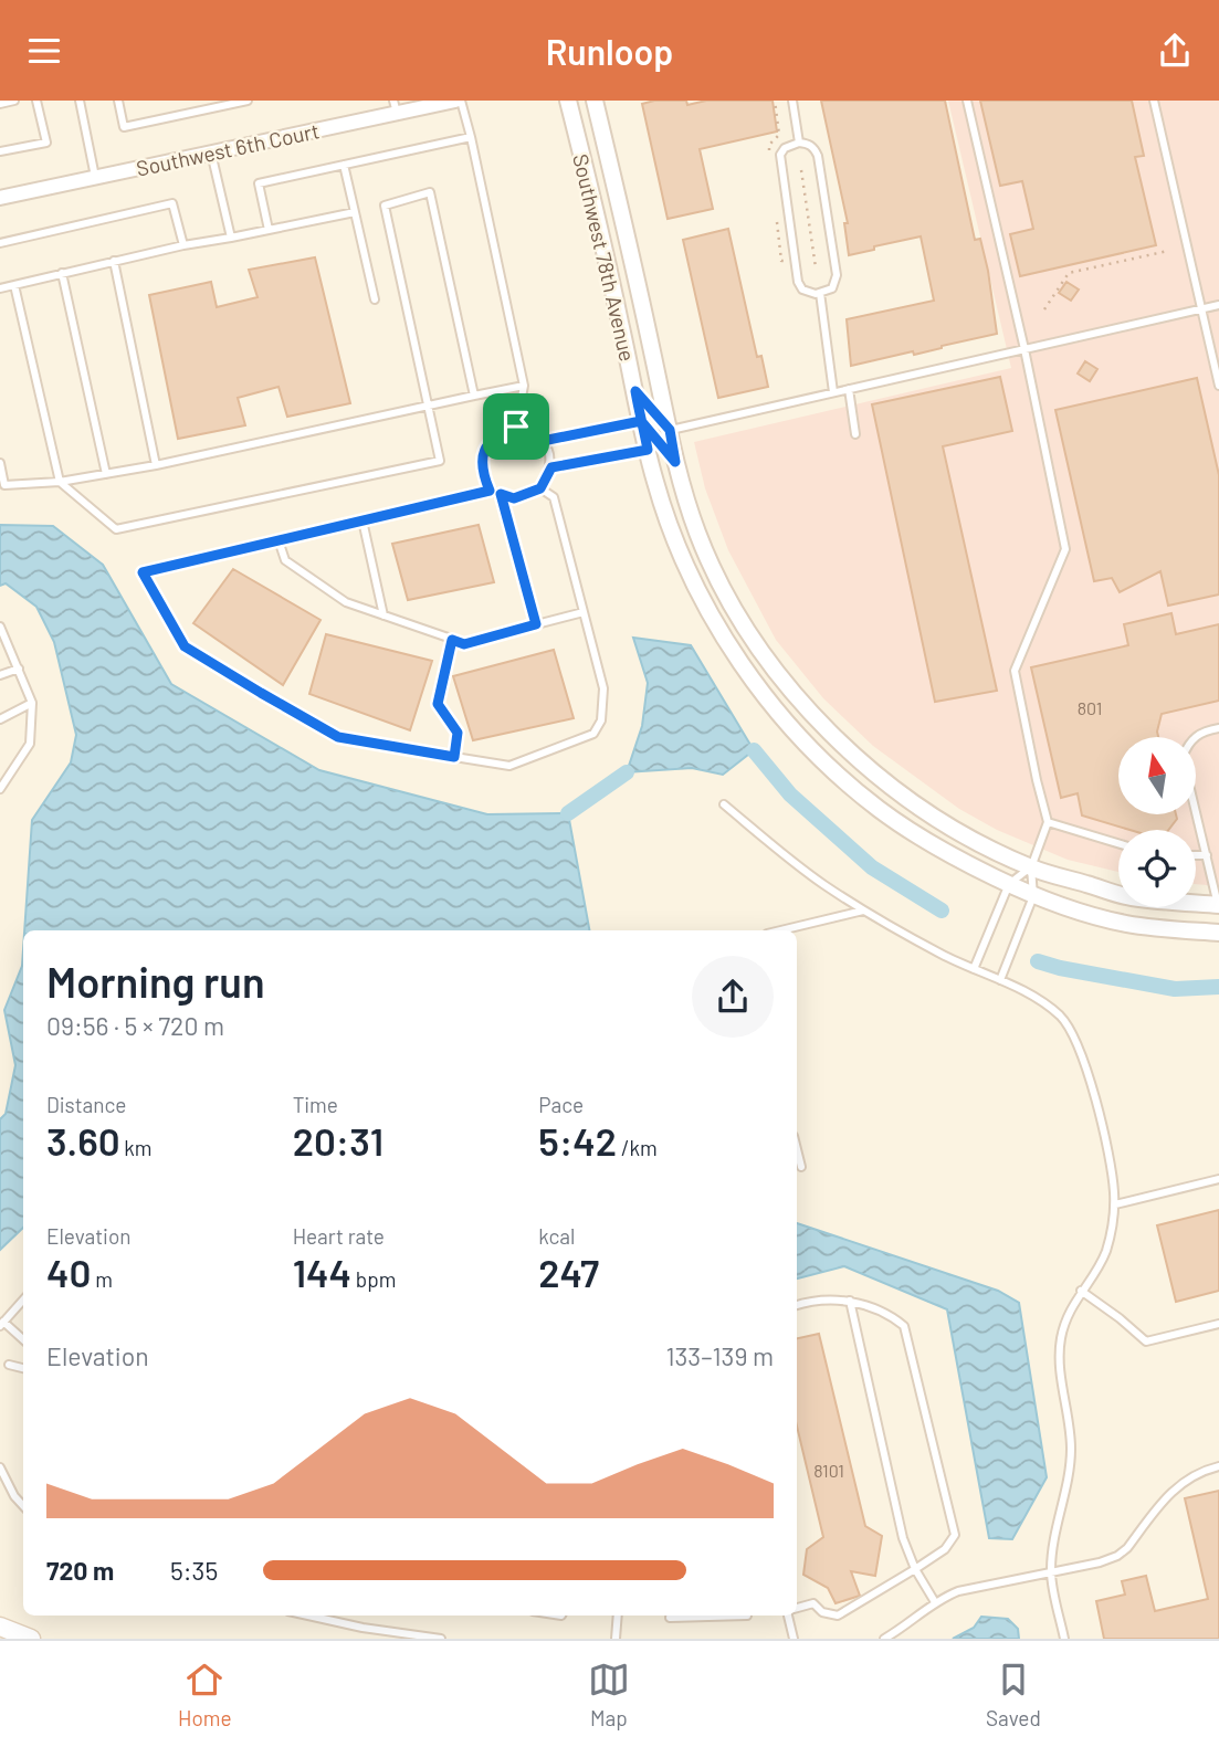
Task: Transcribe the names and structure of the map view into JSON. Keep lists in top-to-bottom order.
{
  "streets": {
    "street": ["Southwest 6th Court", "Southwest 78th Avenue"]
  },
  "house_numbers": ["801", "8101"],
  "north": "top",
  "page": {
    "header": "Runloop",
    "heading": ["Morning run", "09:56 · 5 × 720 m"],
    "stats": [
      ["Distance", "3.60 km"],
      ["Time", "20:31"],
      ["Pace", "5:42 /km"],
      ["Elevation", "40 m"],
      ["Heart rate", "144 bpm"],
      ["kcal", "247"]
    ],
    "chart": ["Elevation", "133–139 m"],
    "list": [
      {
        "name": "720 m",
        "note": "5:35"
      }
    ],
    "tabs": ["Home", "Map", "Saved"]
  }
}
